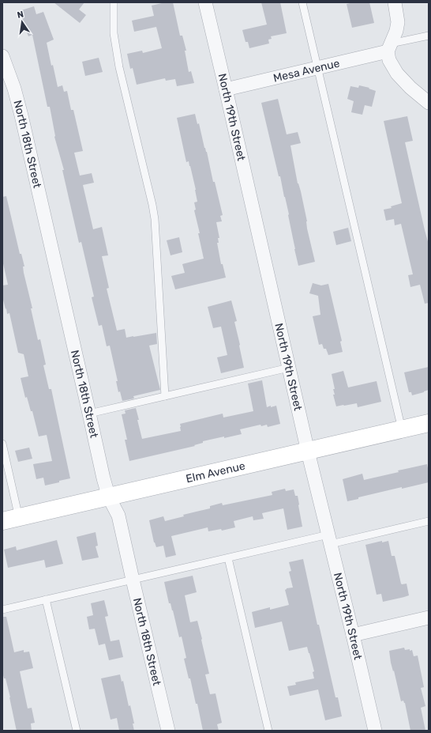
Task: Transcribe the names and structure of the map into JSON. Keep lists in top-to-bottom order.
{
  "streets": {
    "street": [
      "Mesa Avenue",
      "North 19th Street",
      "North 18th Street",
      "Elm Avenue"
    ]
  },
  "crossings": [
    ["Mesa Avenue", "North 19th Street"],
    ["North 19th Street", "Elm Avenue"],
    ["North 18th Street", "Elm Avenue"]
  ],
  "north": "top"
}
